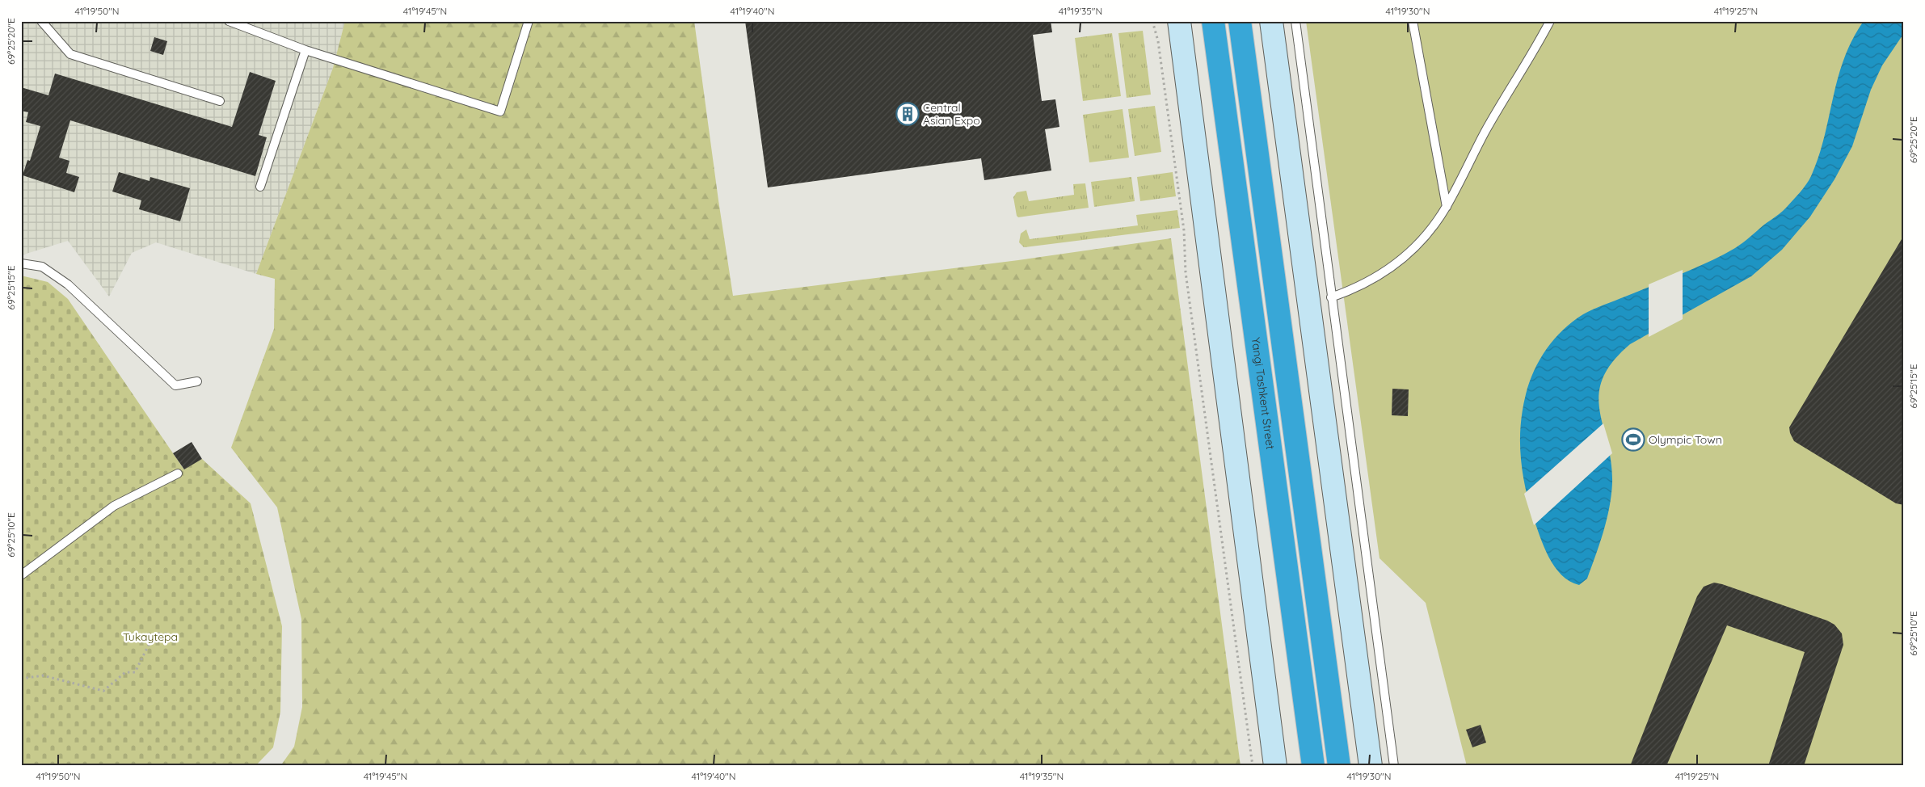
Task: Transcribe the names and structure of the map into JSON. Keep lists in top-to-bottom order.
{
  "streets": {
    "highway": ["Yangi Tashkent Street"]
  },
  "parks": ["Tukaytepa"],
  "places": {
    "building": ["Central Asian Expo"],
    "sports": ["Olympic Town"]
  },
  "coordinates": [
    "41°19'50\"N",
    "41°19'45\"N",
    "41°19'40\"N",
    "41°19'35\"N",
    "41°19'30\"N",
    "41°19'25\"N",
    "69°25'20\"E",
    "69°25'15\"E",
    "69°25'10\"E"
  ]
}
